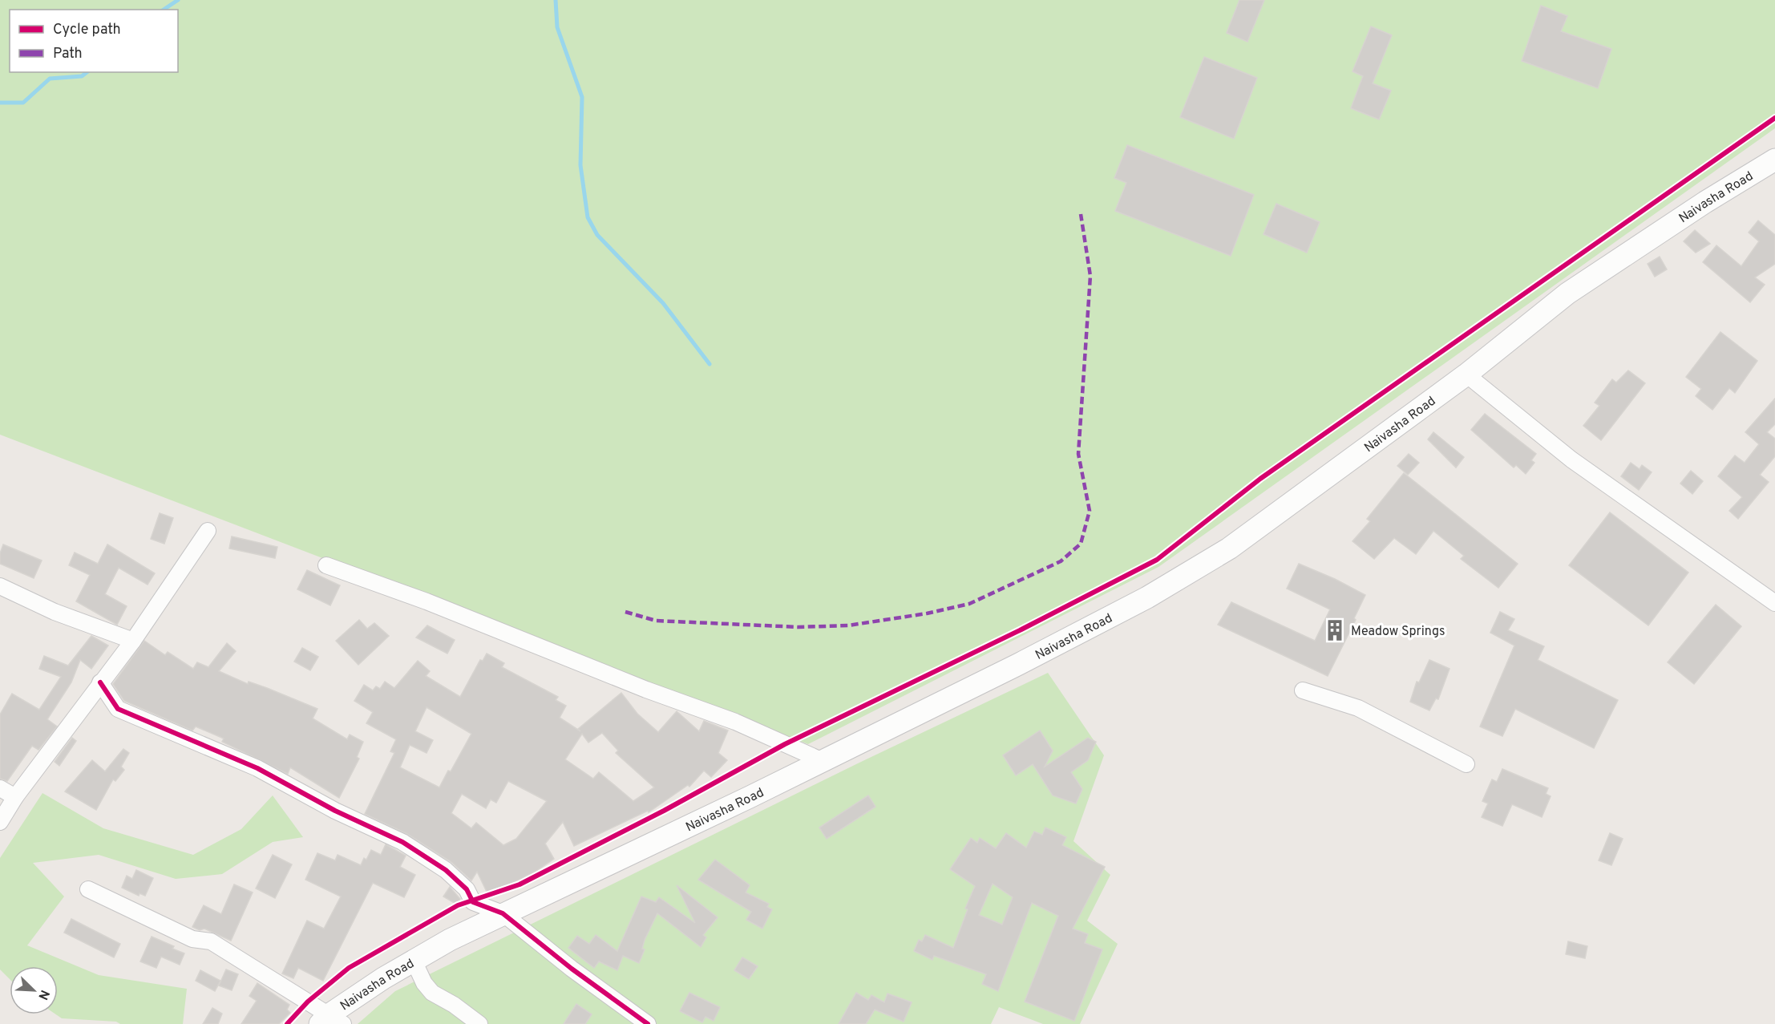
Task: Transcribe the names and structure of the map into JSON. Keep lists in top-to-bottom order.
{
  "streets": {
    "main road": ["Naivasha Road"]
  },
  "places": {
    "building": ["Meadow Springs"]
  },
  "legend": ["Cycle path", "Path"],
  "north": "bottom right"
}
